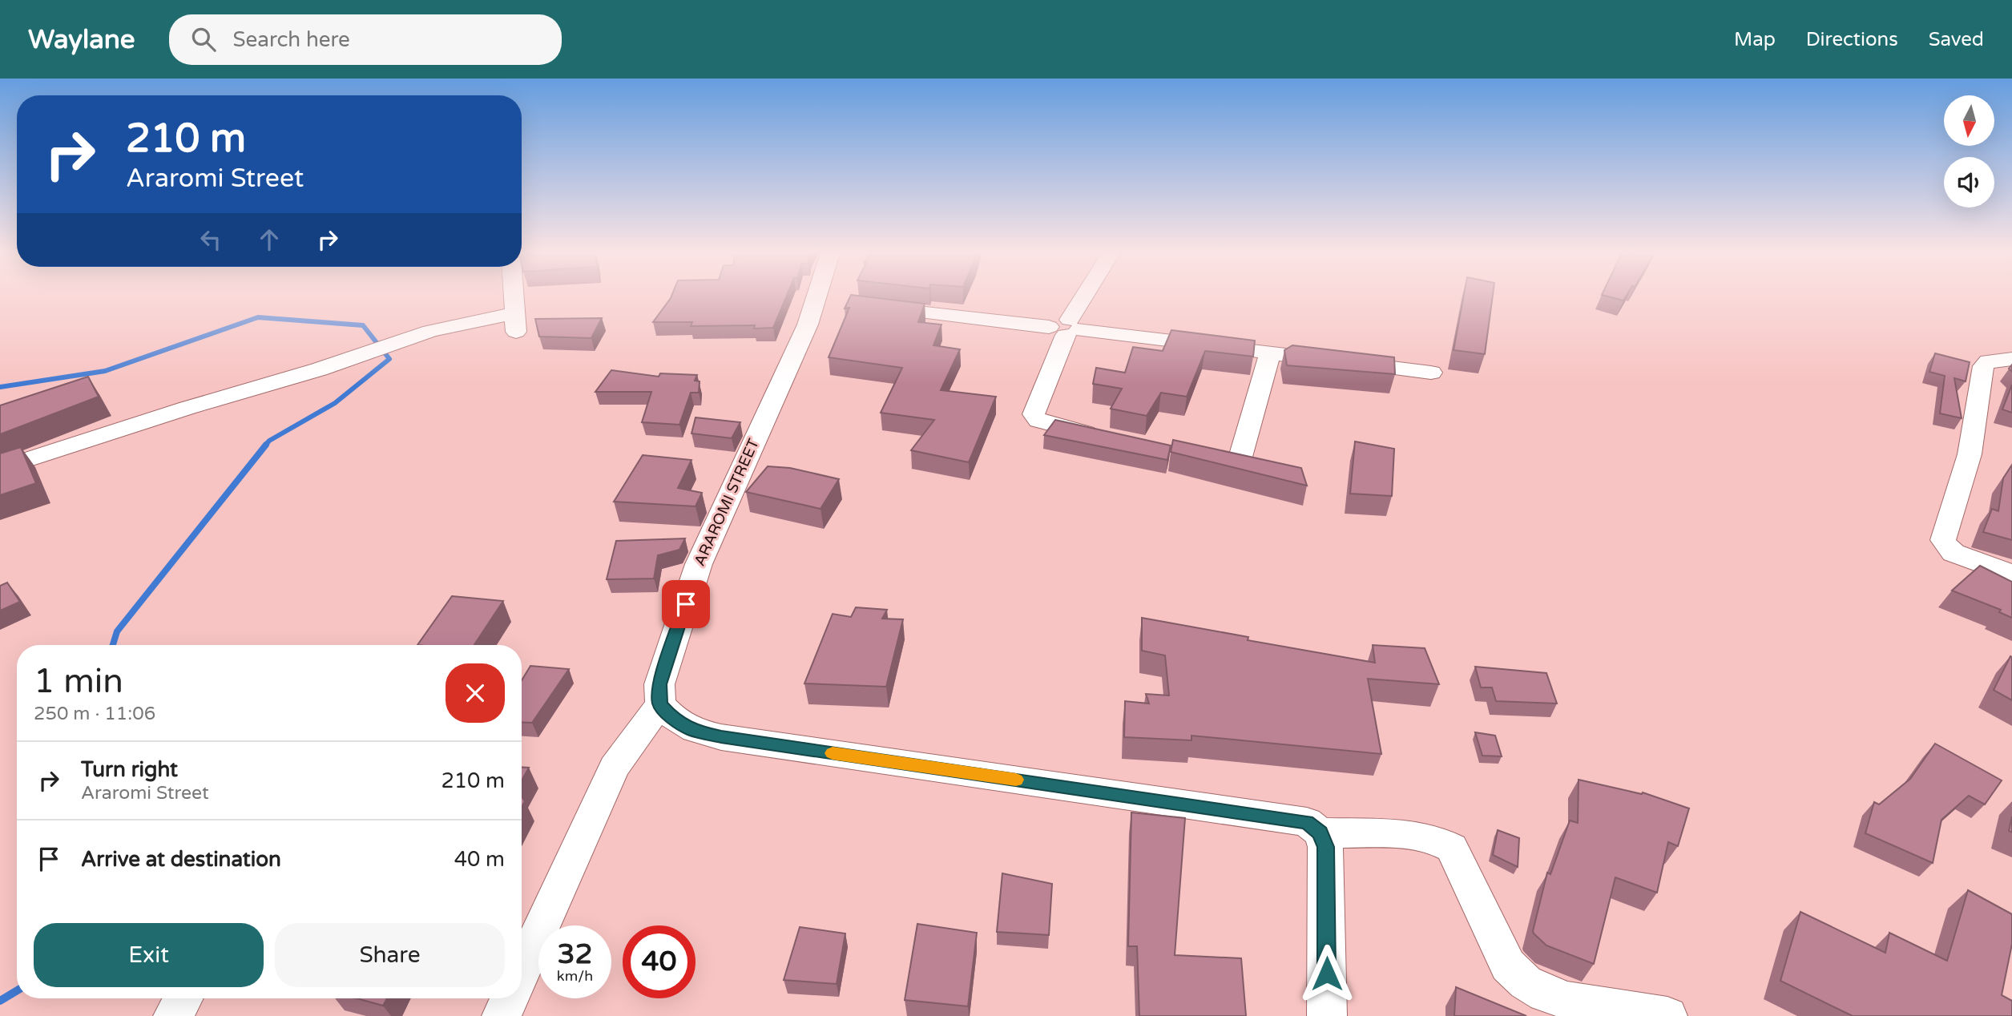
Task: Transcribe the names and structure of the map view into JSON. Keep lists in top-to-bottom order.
{
  "streets": {
    "street": ["ARAROMI STREET"]
  },
  "north": "bottom",
  "page": {
    "header": "Waylane",
    "search": "Search here",
    "nav": ["Map", "Directions", "Saved"],
    "turn": ["210 m", "Araromi Street"],
    "heading": ["1 min", "250 m · 11:06"],
    "list": [
      {
        "name": "Turn right",
        "note": "Araromi Street",
        "value": "210 m"
      },
      {
        "name": "Arrive at destination",
        "value": "40 m"
      }
    ],
    "buttons": ["Exit", "Share"],
    "speed": "32 km/h",
    "limit": "40"
  }
}
